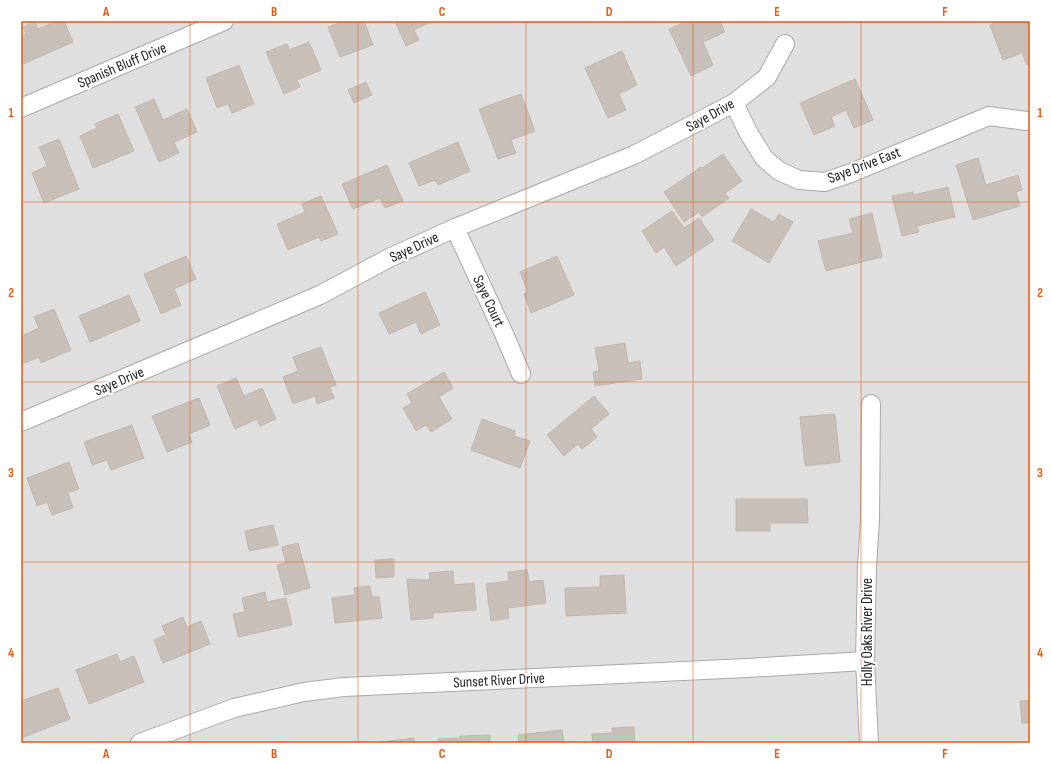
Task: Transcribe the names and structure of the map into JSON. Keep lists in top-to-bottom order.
{
  "streets": {
    "street": [
      "Spanish Bluff Drive",
      "Saye Drive",
      "Saye Drive East",
      "Saye Court",
      "Holly Oaks River Drive",
      "Sunset River Drive"
    ]
  },
  "crossings": [
    ["Saye Drive", "Saye Drive East"],
    ["Saye Drive", "Saye Court"],
    ["Holly Oaks River Drive", "Sunset River Drive"]
  ],
  "grid": {
    "columns": [
      "A",
      "B",
      "C",
      "D",
      "E",
      "F"
    ],
    "rows": [
      "1",
      "2",
      "3",
      "4"
    ]
  }
}
